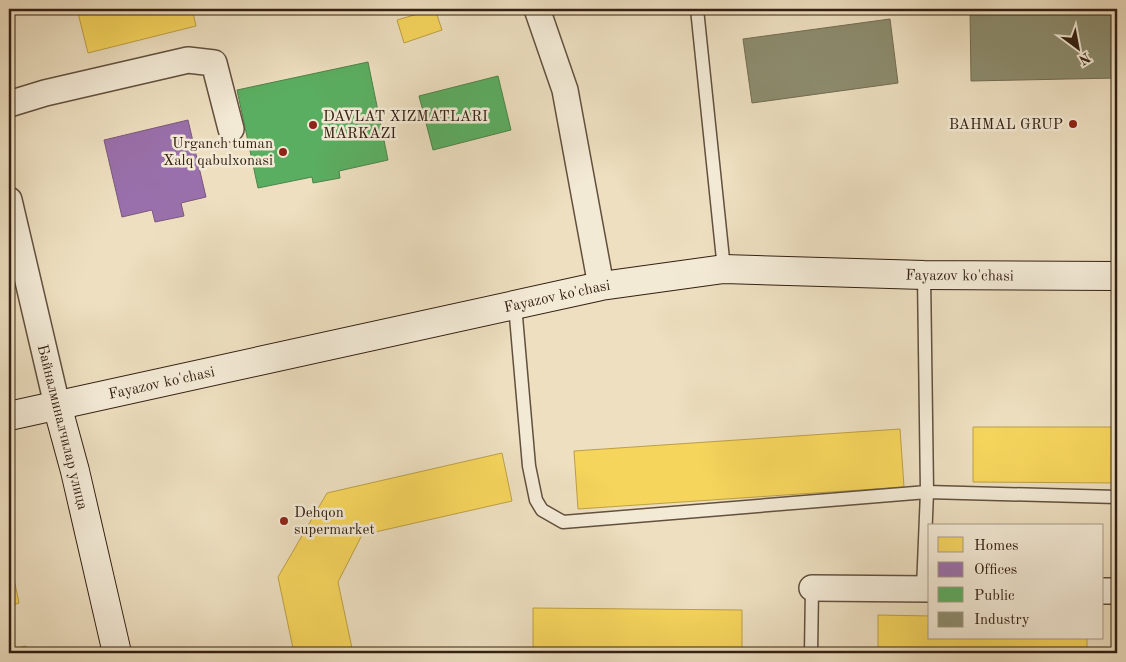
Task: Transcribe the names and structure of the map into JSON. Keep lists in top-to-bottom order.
{
  "streets": {
    "main road": ["Fayazov ko'chasi", "Байналминалчилар улица"]
  },
  "crossings": [
    ["Fayazov ko'chasi", "Байналминалчилар улица"]
  ],
  "places": [
    "BAHMAL GRUP",
    "DAVLAT XIZMATLARI MARKAZI",
    "Urganch tuman Xalq qabulxonasi",
    "Dehqon supermarket"
  ],
  "legend": [
    "Homes",
    "Offices",
    "Public",
    "Industry"
  ],
  "north": "bottom right"
}
